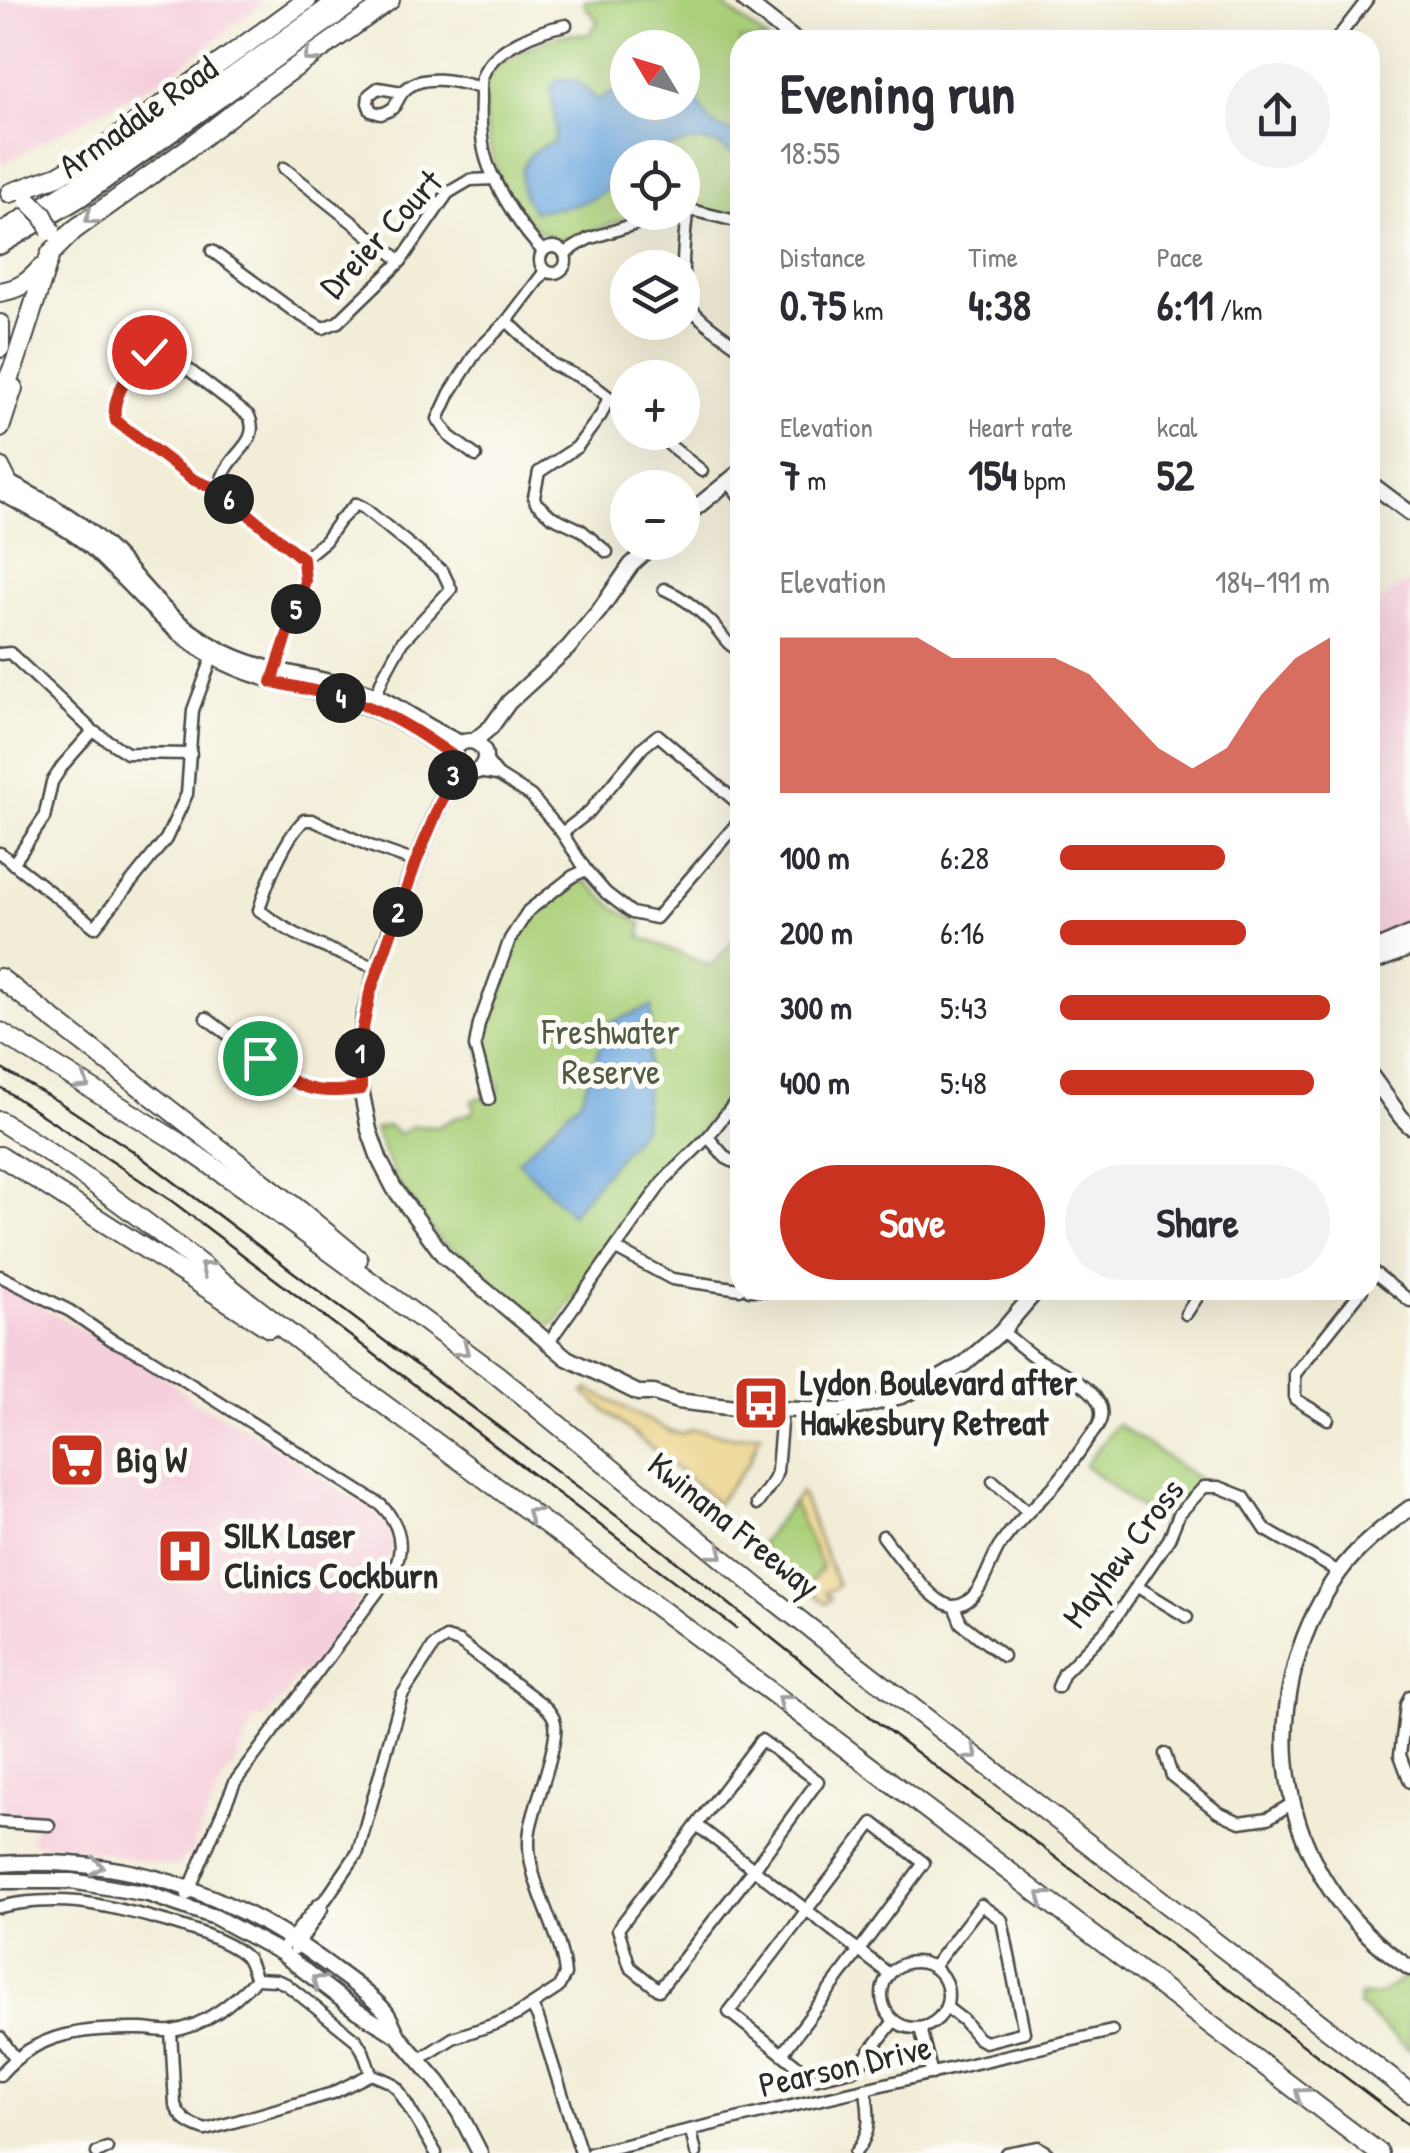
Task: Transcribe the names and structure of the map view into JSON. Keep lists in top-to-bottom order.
{
  "streets": {
    "highway": ["Armadale Road", "Kwinana Freeway"],
    "street": ["Dreier Court", "Mayhew Cross", "Pearson Drive"]
  },
  "parks": ["Freshwater Reserve"],
  "places": {
    "bus stop": ["Lydon Boulevard after Hawkesbury Retreat"],
    "supermarket": ["Big W"],
    "hospital": ["SILK Laser Clinics Cockburn"]
  },
  "north": "top left",
  "page": {
    "map_buttons": ["+", "−"],
    "heading": ["Evening run", "18:55"],
    "stats": [
      ["Distance", "0.75 km"],
      ["Time", "4:38"],
      ["Pace", "6:11 /km"],
      ["Elevation", "7 m"],
      ["Heart rate", "154 bpm"],
      ["kcal", "52"]
    ],
    "pins": [
      "6",
      "5",
      "4",
      "3",
      "2",
      "1"
    ],
    "chart": ["Elevation", "184–191 m"],
    "list": [
      {
        "name": "100 m",
        "note": "6:28"
      },
      {
        "name": "200 m",
        "note": "6:16"
      },
      {
        "name": "300 m",
        "note": "5:43"
      },
      {
        "name": "400 m",
        "note": "5:48"
      }
    ],
    "buttons": ["Save", "Share"]
  }
}
